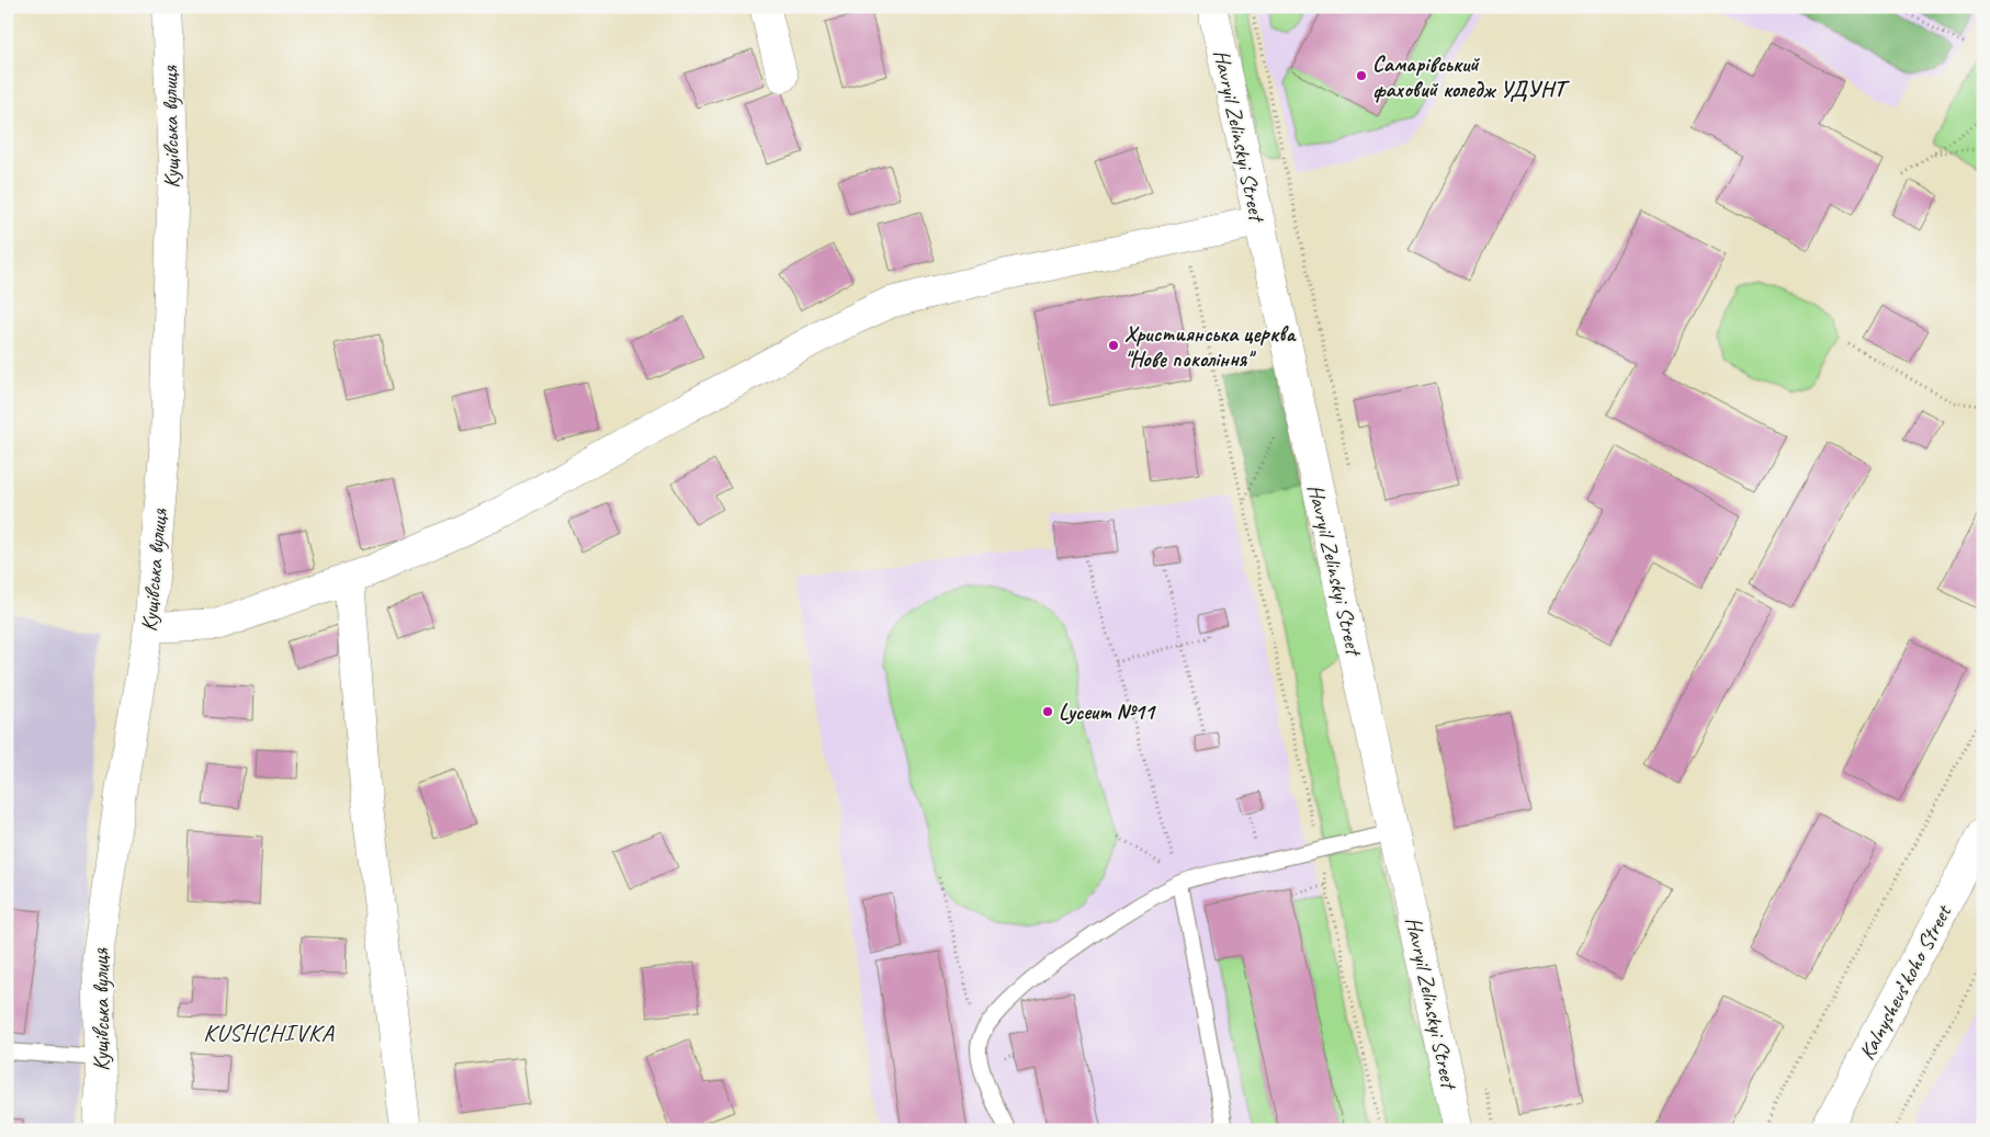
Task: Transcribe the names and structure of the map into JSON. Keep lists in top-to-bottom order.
{
  "streets": {
    "street": ["Кущівська вулиця", "Havryil Zelinskyi Street", "Kalnyshevsʹkoho Street"]
  },
  "districts": ["KUSHCHIVKA"],
  "places": ["Самарівський фаховий коледж УДУНТ", "Християнська церква \"Нове покоління\"", "Lyceum №11"]
}
